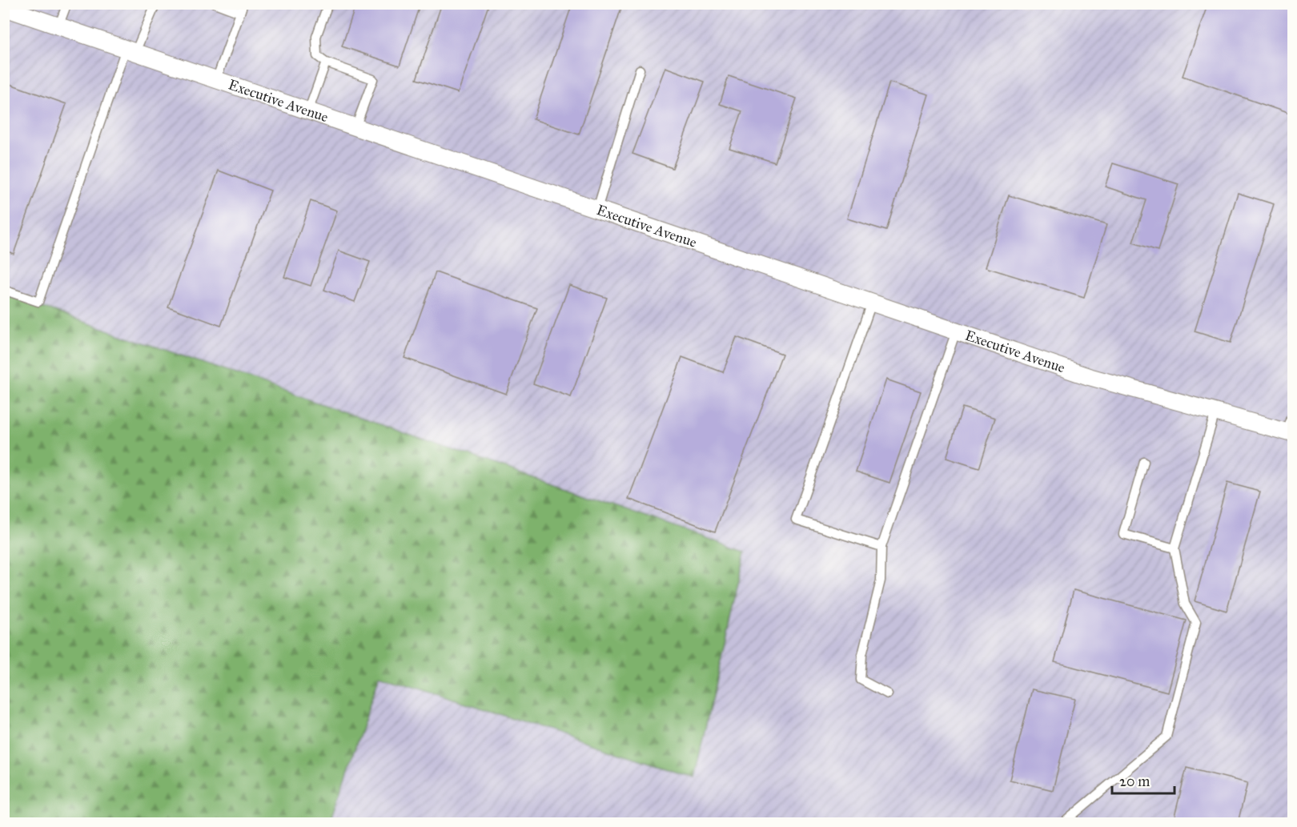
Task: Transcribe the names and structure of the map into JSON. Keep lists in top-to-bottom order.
{
  "streets": {
    "street": ["Executive Avenue"]
  },
  "scale_bar": "20 m"
}
